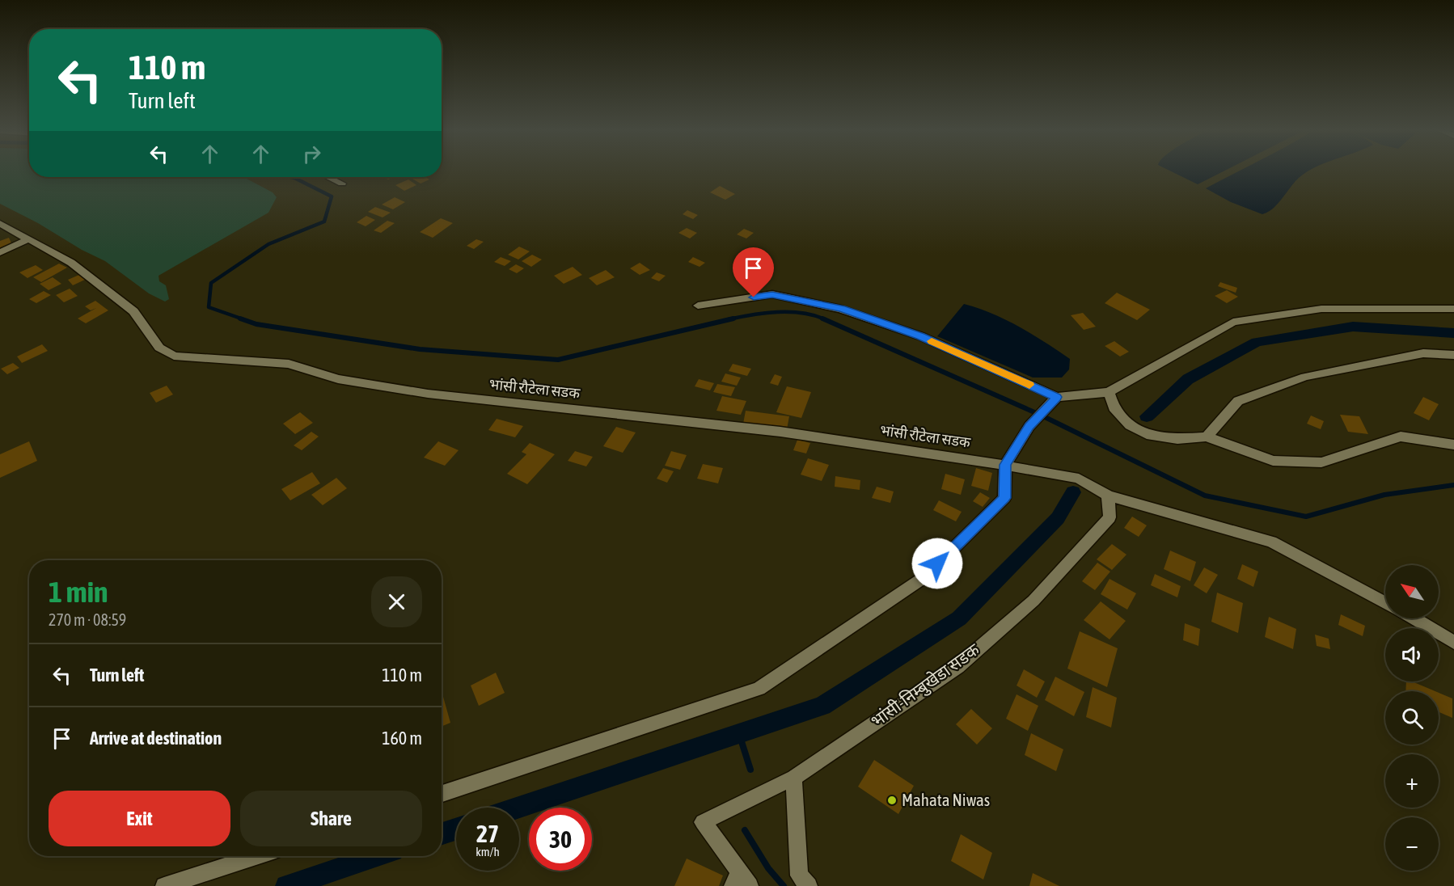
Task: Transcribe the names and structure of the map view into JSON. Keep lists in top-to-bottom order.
{
  "streets": {
    "street": ["भांसी रौटेला सडक", "भांसी-निम्बुखेडा सडक"]
  },
  "crossings": [
    ["भांसी रौटेला सडक", "भांसी-निम्बुखेडा सडक"]
  ],
  "places": ["Mahata Niwas"],
  "north": "top left",
  "page": {
    "turn": ["110 m", "Turn left"],
    "heading": ["1 min", "270 m · 08:59"],
    "map_buttons": ["+", "−"],
    "list": [
      {
        "name": "Turn left",
        "value": "110 m"
      },
      {
        "name": "Arrive at destination",
        "value": "160 m"
      }
    ],
    "buttons": ["Exit", "Share"],
    "speed": "27 km/h",
    "limit": "30"
  }
}
